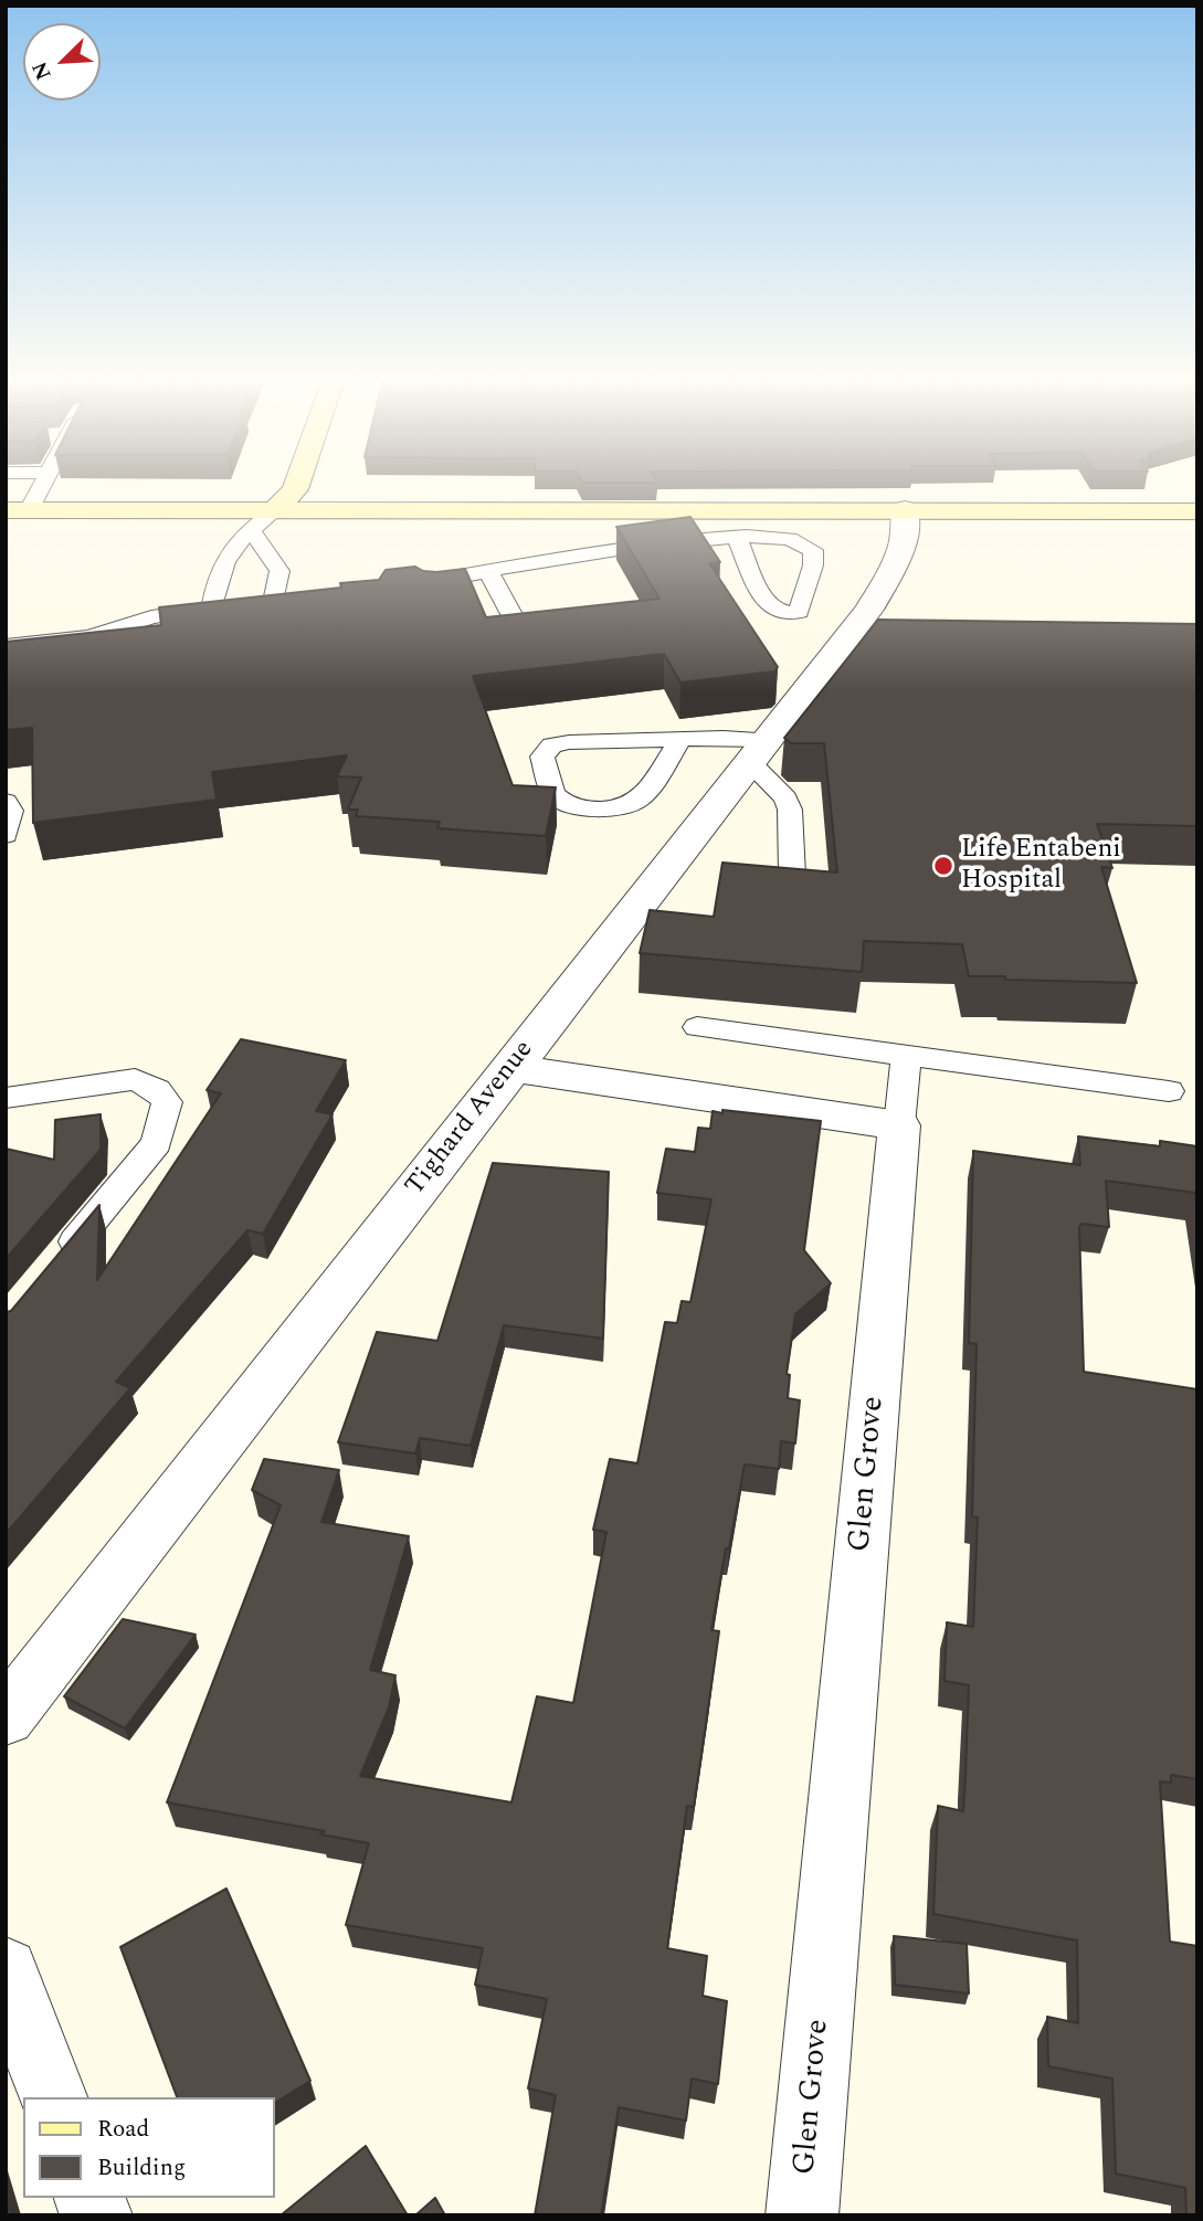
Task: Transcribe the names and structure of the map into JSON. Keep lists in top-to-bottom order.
{
  "streets": {
    "street": ["Tighard Avenue", "Glen Grove"]
  },
  "places": ["Life Entabeni Hospital"],
  "legend": ["Road", "Building"],
  "north": "bottom left"
}
